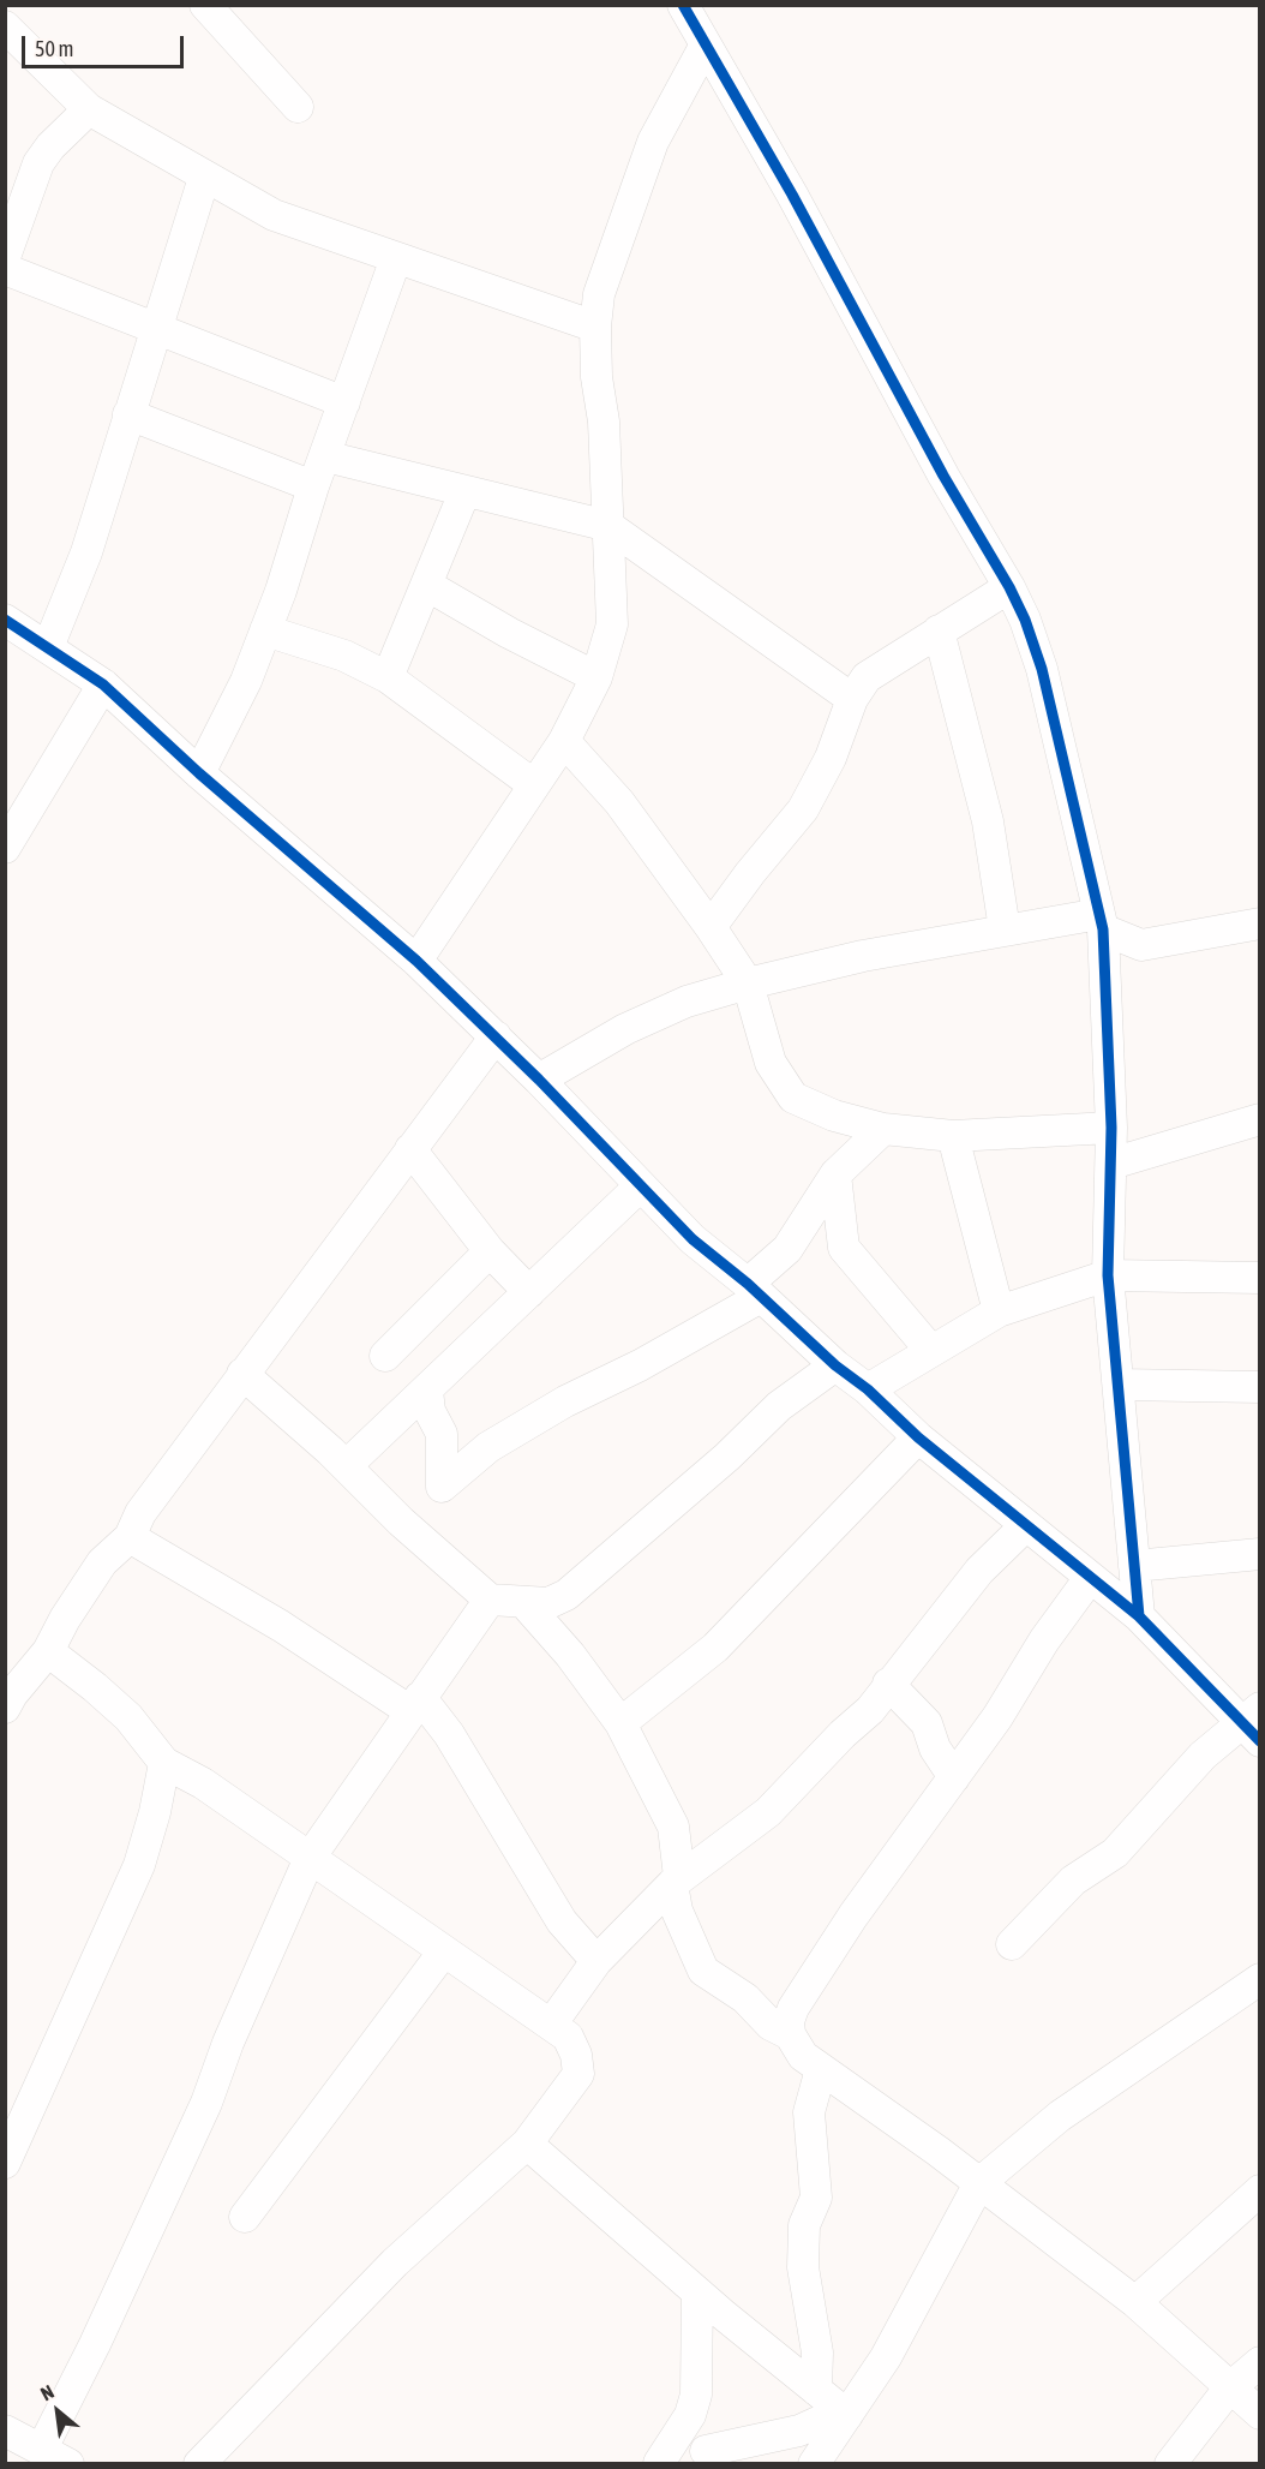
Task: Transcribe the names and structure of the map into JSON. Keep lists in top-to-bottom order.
{
  "scale_bar": "50 m",
  "north": "top left"
}
